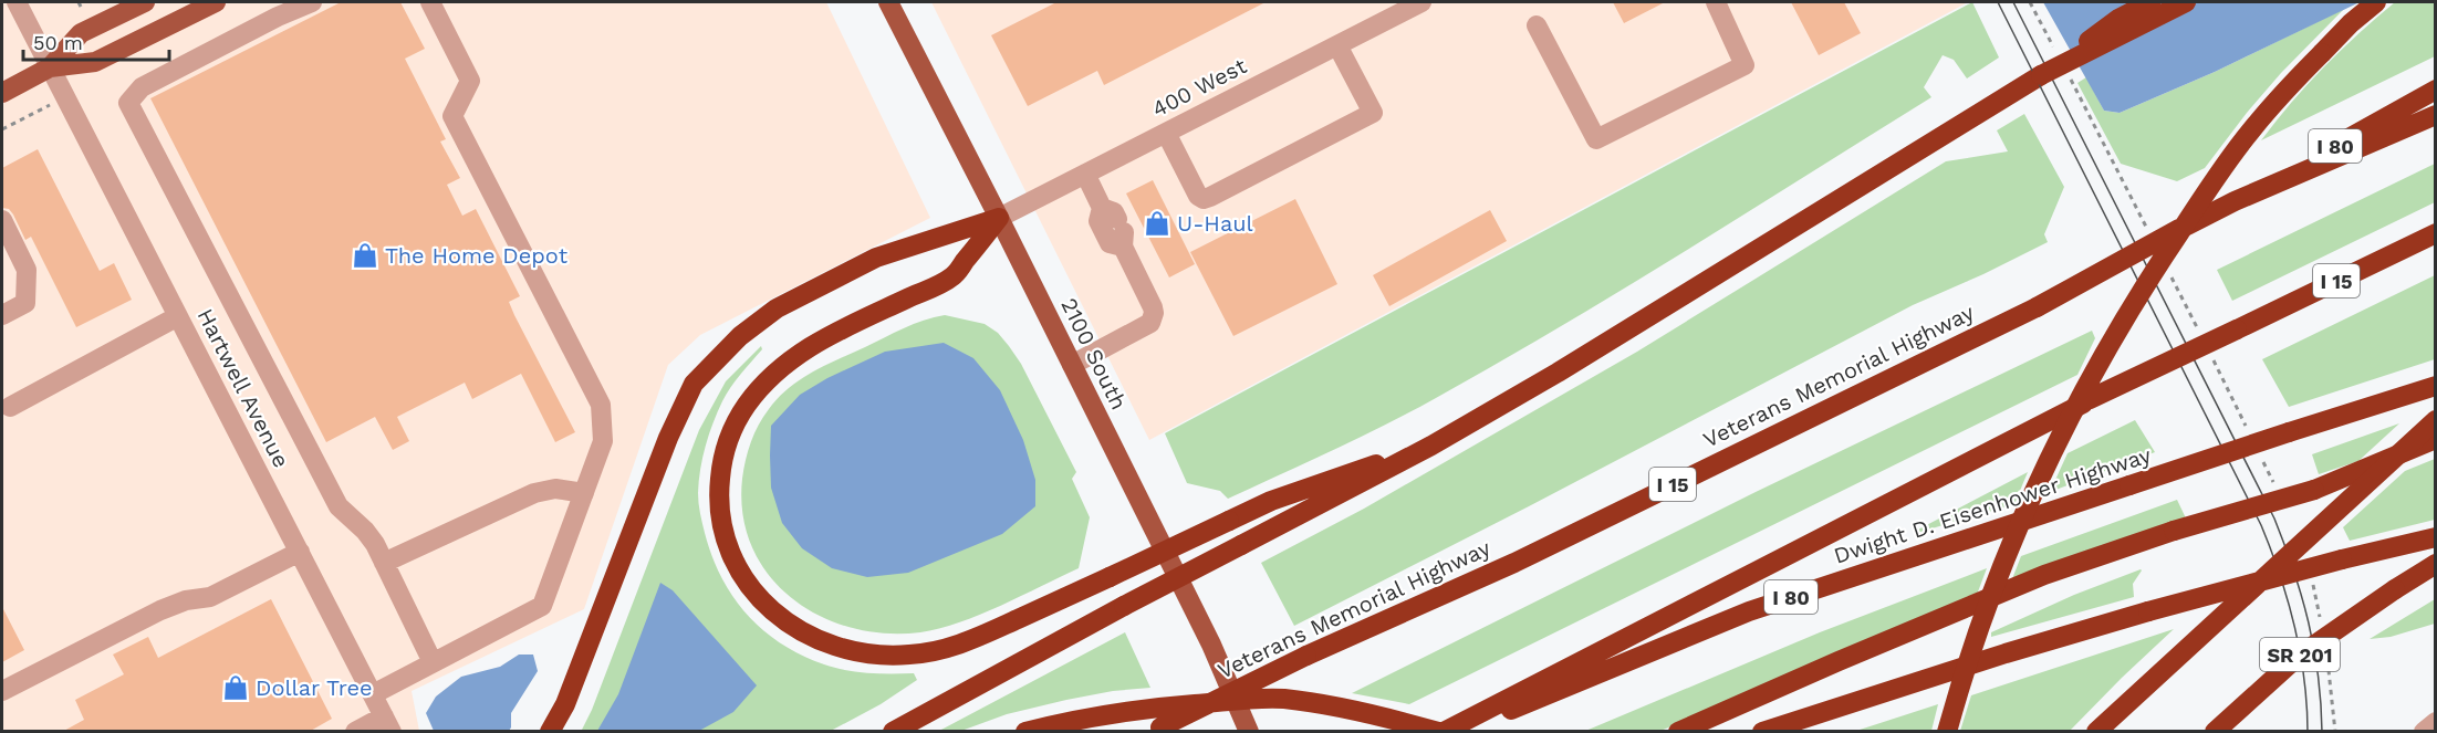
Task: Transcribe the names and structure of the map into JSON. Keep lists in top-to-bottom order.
{
  "streets": {
    "highway": [
      "I 80",
      "I 15",
      "Veterans Memorial Highway",
      "Dwight D. Eisenhower Highway",
      "SR 201"
    ],
    "main road": ["2100 South"],
    "street": ["400 West", "Hartwell Avenue"]
  },
  "crossings": [
    ["400 West", "2100 South"],
    ["I 80", "Veterans Memorial Highway"]
  ],
  "places": {
    "shop": ["U-Haul", "The Home Depot", "Dollar Tree"]
  },
  "scale_bar": "50 m"
}
